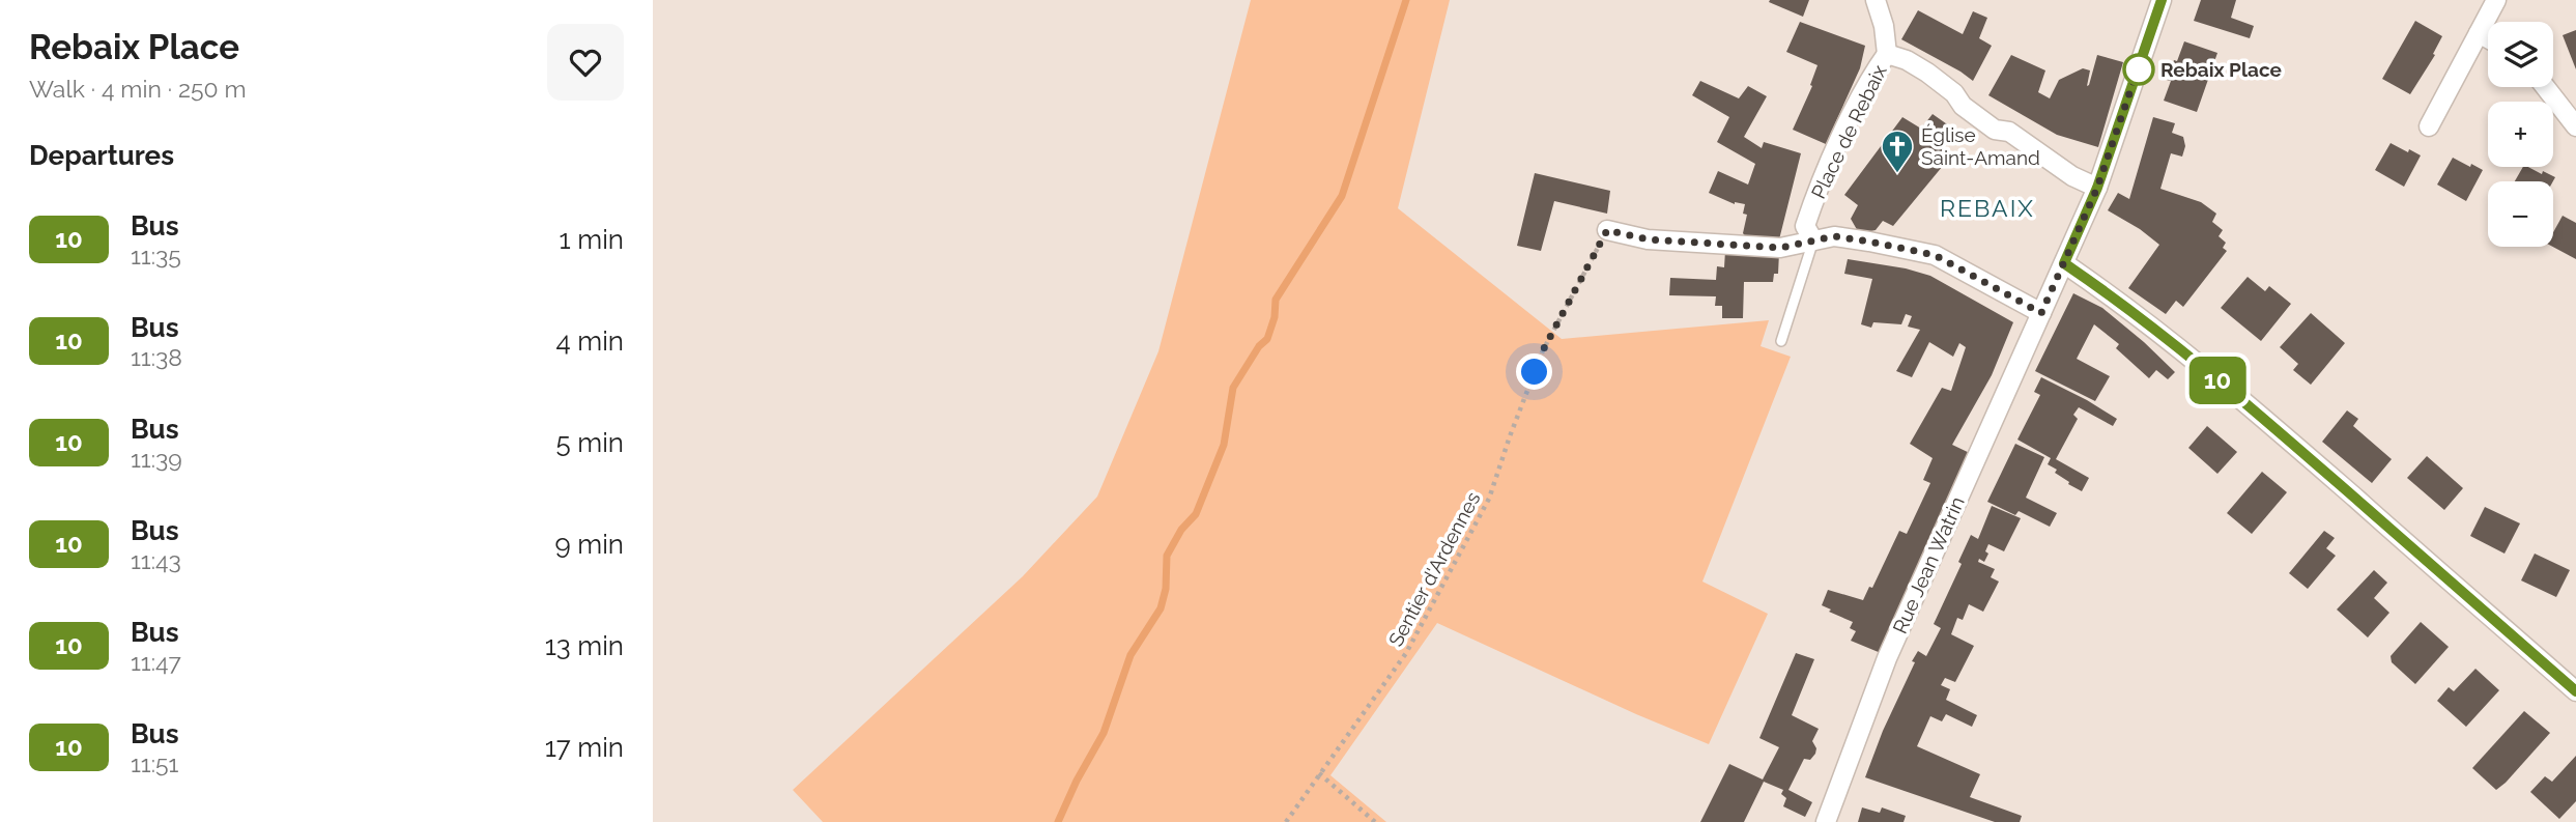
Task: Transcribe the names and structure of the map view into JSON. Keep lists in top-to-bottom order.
{
  "streets": {
    "street": ["Place de Rebaix", "Rue Jean Watrin"],
    "path": ["Sentier d'Ardennes"]
  },
  "districts": ["REBAIX"],
  "places": {
    "other": ["Rebaix Place"],
    "church": ["Église Saint-Amand"]
  },
  "lines": ["bus line 10"],
  "page": {
    "heading": [
      ["Rebaix Place", "Walk · 4 min · 250 m"],
      "Departures"
    ],
    "on_map": "10",
    "map_buttons": ["+", "−"],
    "list": [
      {
        "mark": "10",
        "name": "Bus",
        "note": "11:35",
        "value": "1 min"
      },
      {
        "mark": "10",
        "name": "Bus",
        "note": "11:38",
        "value": "4 min"
      },
      {
        "mark": "10",
        "name": "Bus",
        "note": "11:39",
        "value": "5 min"
      },
      {
        "mark": "10",
        "name": "Bus",
        "note": "11:43",
        "value": "9 min"
      },
      {
        "mark": "10",
        "name": "Bus",
        "note": "11:47",
        "value": "13 min"
      },
      {
        "mark": "10",
        "name": "Bus",
        "note": "11:51",
        "value": "17 min"
      }
    ]
  }
}
